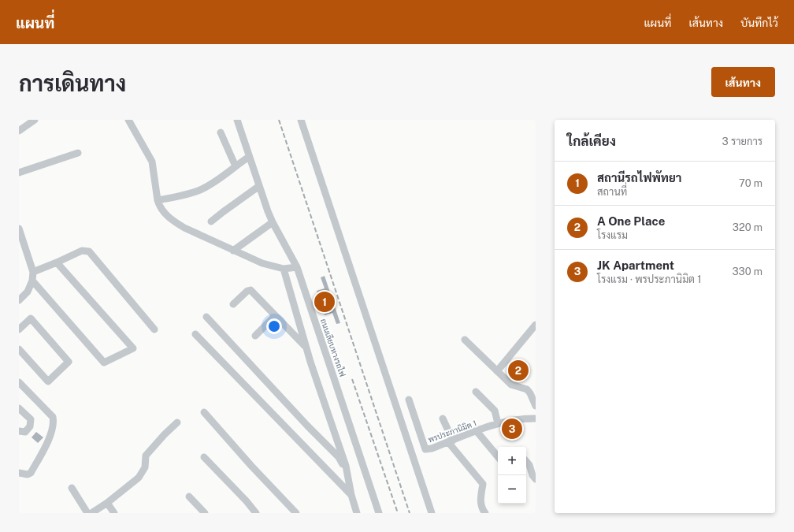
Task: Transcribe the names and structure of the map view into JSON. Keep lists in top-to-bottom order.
{
  "streets": {
    "street": ["ถนนเลียบทางรถไฟ", "พรประภานิมิต 1"]
  },
  "page": {
    "header": "แผนที่",
    "nav": ["แผนที่", "เส้นทาง", "บันทึกไว้"],
    "buttons": "เส้นทาง",
    "title": "การเดินทาง",
    "heading": ["ใกล้เคียง", "3 รายการ"],
    "list": [
      {
        "mark": "1",
        "name": "สถานีรถไฟพัทยา",
        "note": "สถานที่",
        "value": "70 m"
      },
      {
        "mark": "2",
        "name": "A One Place",
        "note": "โรงแรม",
        "value": "320 m"
      },
      {
        "mark": "3",
        "name": "JK Apartment",
        "note": "โรงแรม · พรประภานิมิต 1",
        "value": "330 m"
      }
    ],
    "pins": ["1", "2", "3"],
    "map_buttons": ["+", "−"]
  }
}
